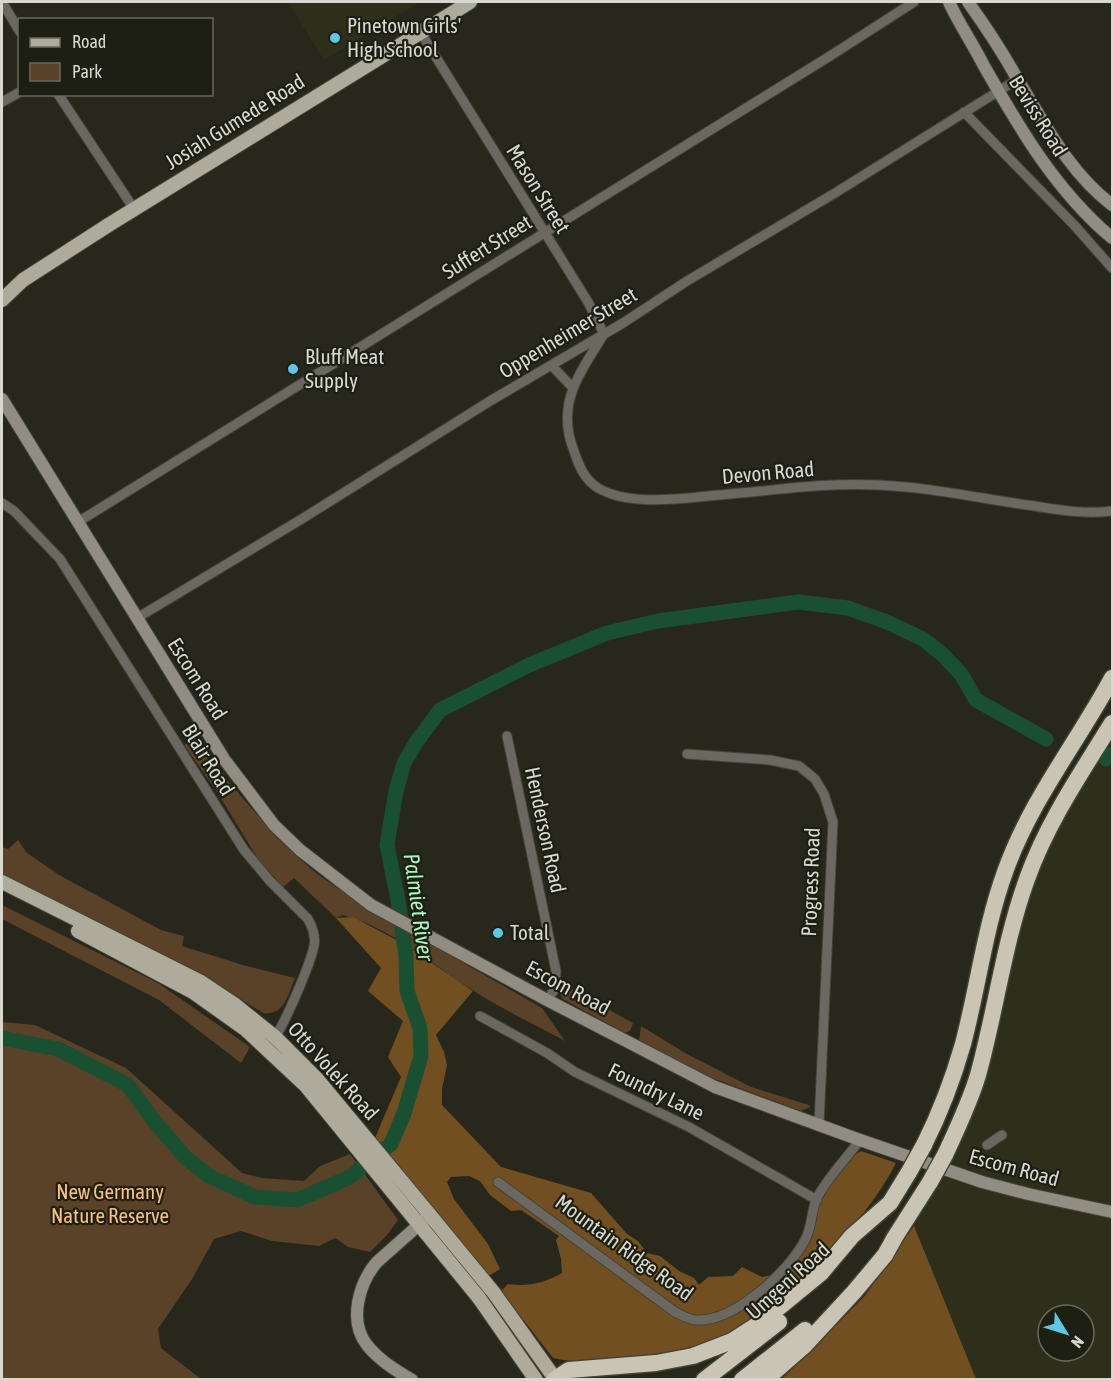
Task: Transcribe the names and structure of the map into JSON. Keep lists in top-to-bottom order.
{
  "streets": {
    "highway": ["Umgeni Road"],
    "main road": ["Josiah Gumede Road", "Otto Volek Road"],
    "street": [
      "Beviss Road",
      "Mason Street",
      "Suffert Street",
      "Oppenheimer Street",
      "Devon Road",
      "Escom Road",
      "Blair Road",
      "Henderson Road",
      "Progress Road",
      "Foundry Lane",
      "Mountain Ridge Road"
    ]
  },
  "crossings": [
    ["Beviss Road", "Oppenheimer Street"],
    ["Josiah Gumede Road", "Mason Street"],
    ["Mason Street", "Suffert Street"],
    ["Mason Street", "Oppenheimer Street"],
    ["Mason Street", "Devon Road"],
    ["Suffert Street", "Escom Road"],
    ["Oppenheimer Street", "Devon Road"],
    ["Oppenheimer Street", "Escom Road"],
    ["Escom Road", "Henderson Road"],
    ["Escom Road", "Progress Road"],
    ["Escom Road", "Mountain Ridge Road"],
    ["Blair Road", "Otto Volek Road"],
    ["Foundry Lane", "Mountain Ridge Road"]
  ],
  "water": ["Palmiet River"],
  "parks": ["New Germany Nature Reserve"],
  "places": ["Pinetown Girls' High School", "Bluff Meat Supply", "Total"],
  "legend": ["Road", "Park"],
  "north": "bottom right"
}
